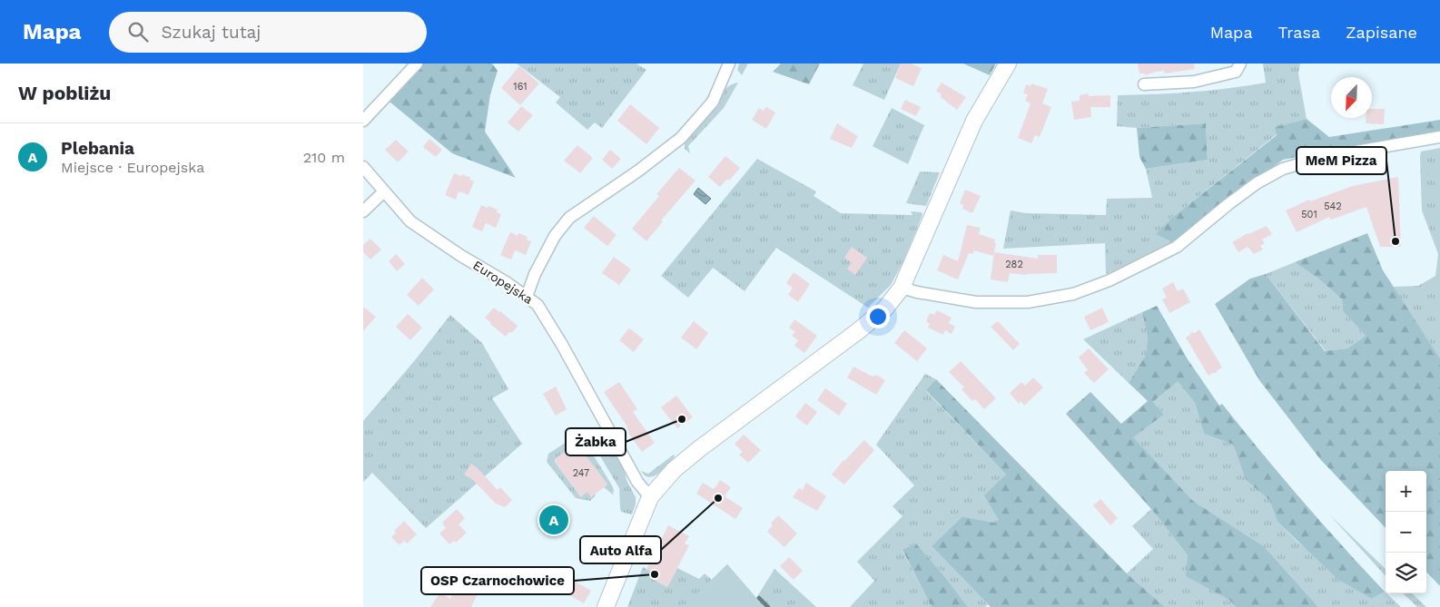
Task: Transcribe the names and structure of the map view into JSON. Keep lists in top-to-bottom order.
{
  "streets": {
    "street": ["Europejska"]
  },
  "places": [
    "MeM Pizza",
    "Żabka",
    "Auto Alfa",
    "OSP Czarnochowice"
  ],
  "house_numbers": [
    "161",
    "542",
    "501",
    "282",
    "247"
  ],
  "north": "bottom left",
  "page": {
    "header": "Mapa",
    "search": "Szukaj tutaj",
    "nav": ["Mapa", "Trasa", "Zapisane"],
    "heading": "W pobliżu",
    "list": [
      {
        "mark": "A",
        "name": "Plebania",
        "note": "Miejsce · Europejska",
        "value": "210 m"
      }
    ],
    "map_buttons": ["+", "−"],
    "pins": "A"
  }
}
